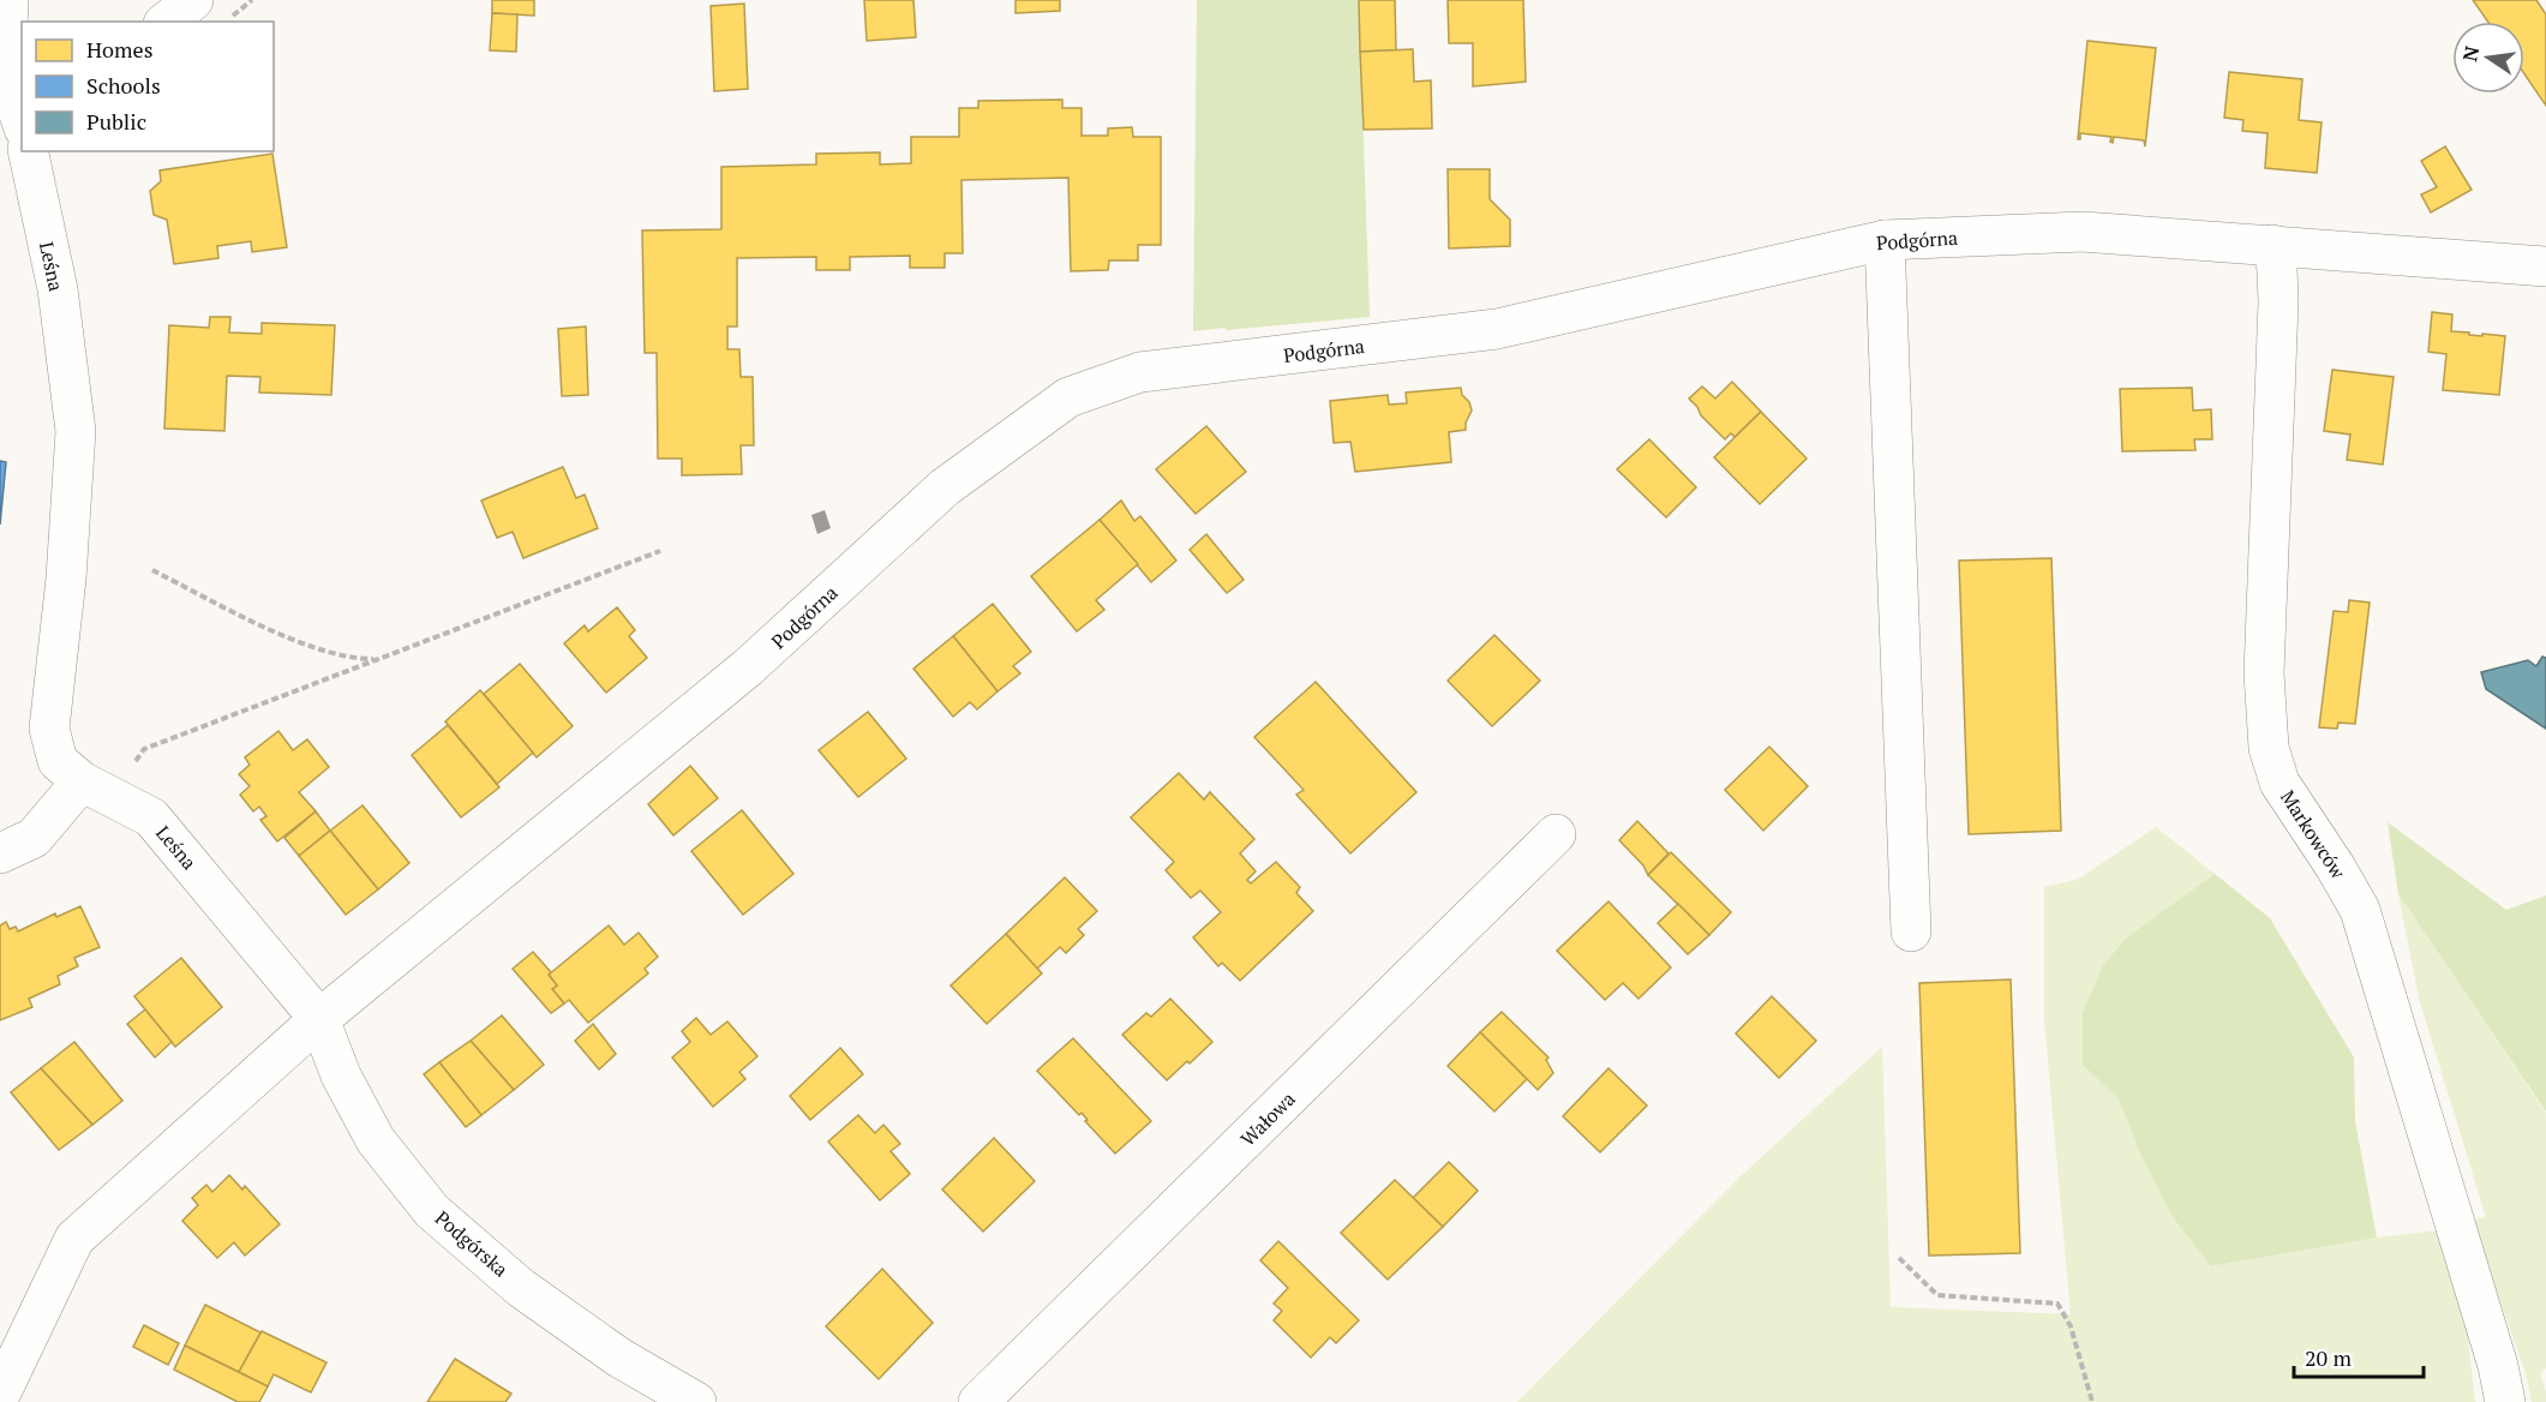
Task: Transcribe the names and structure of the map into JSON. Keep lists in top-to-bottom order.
{
  "streets": {
    "street": [
      "Podgórna",
      "Leśna",
      "Markowców",
      "Wałowa",
      "Podgórska"
    ]
  },
  "crossings": [
    ["Podgórna", "Leśna"],
    ["Podgórna", "Markowców"],
    ["Podgórna", "Podgórska"],
    ["Leśna", "Podgórska"]
  ],
  "legend": ["Homes", "Schools", "Public"],
  "scale_bar": "20 m",
  "north": "left"
}
